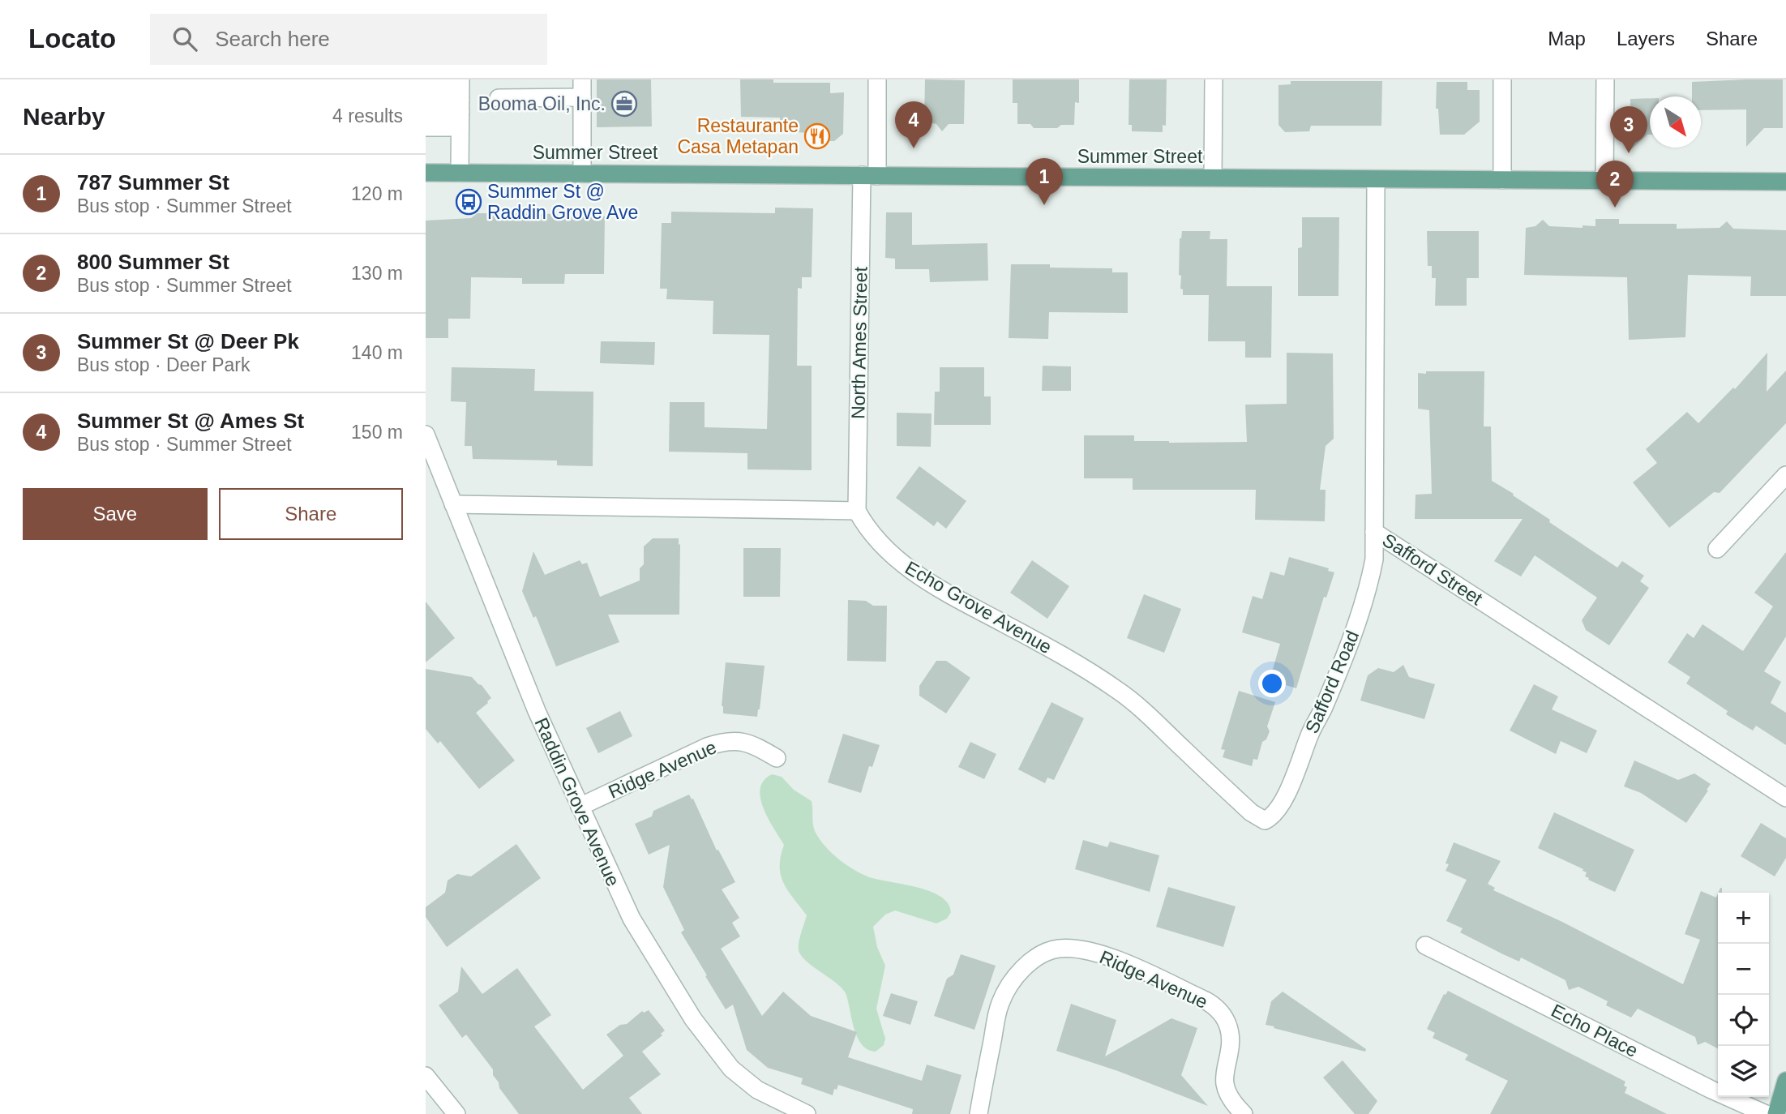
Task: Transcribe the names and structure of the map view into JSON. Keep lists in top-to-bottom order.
{
  "streets": {
    "main road": ["Summer Street"],
    "street": [
      "North Ames Street",
      "Safford Street",
      "Echo Grove Avenue",
      "Safford Road",
      "Ridge Avenue",
      "Raddin Grove Avenue",
      "Echo Place"
    ]
  },
  "crossings": [
    ["Summer Street", "North Ames Street"],
    ["Summer Street", "Safford Street"],
    ["North Ames Street", "Echo Grove Avenue"],
    ["Safford Street", "Safford Road"],
    ["Echo Grove Avenue", "Safford Road"],
    ["Ridge Avenue", "Raddin Grove Avenue"]
  ],
  "places": {
    "office": ["Booma Oil, Inc."],
    "restaurant": ["Restaurante Casa Metapan"],
    "bus stop": ["Summer St @ Raddin Grove Ave"]
  },
  "north": "bottom right",
  "page": {
    "header": "Locato",
    "search": "Search here",
    "nav": ["Map", "Layers", "Share"],
    "heading": ["Nearby", "4 results"],
    "pins": [
      "4",
      "3",
      "1",
      "2"
    ],
    "list": [
      {
        "mark": "1",
        "name": "787 Summer St",
        "note": "Bus stop · Summer Street",
        "value": "120 m"
      },
      {
        "mark": "2",
        "name": "800 Summer St",
        "note": "Bus stop · Summer Street",
        "value": "130 m"
      },
      {
        "mark": "3",
        "name": "Summer St @ Deer Pk",
        "note": "Bus stop · Deer Park",
        "value": "140 m"
      },
      {
        "mark": "4",
        "name": "Summer St @ Ames St",
        "note": "Bus stop · Summer Street",
        "value": "150 m"
      }
    ],
    "buttons": ["Save", "Share"],
    "map_buttons": ["+", "−"]
  }
}
